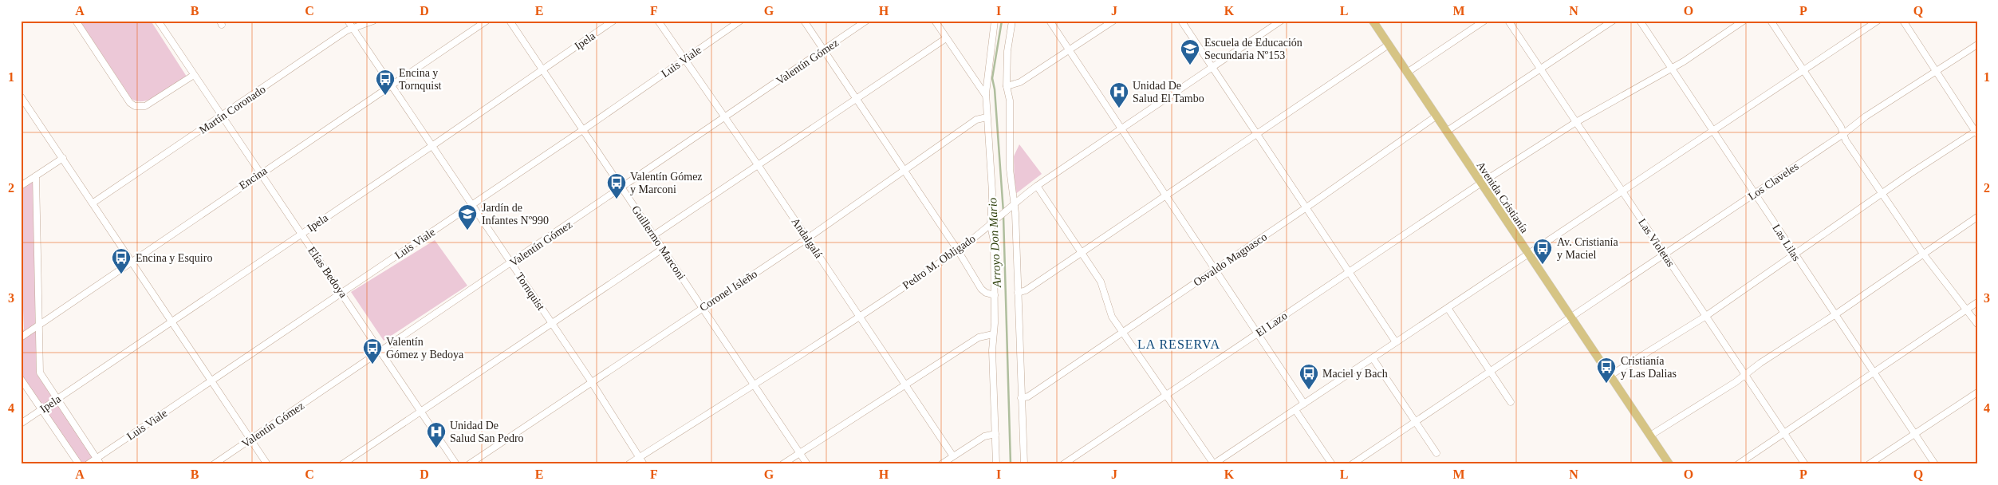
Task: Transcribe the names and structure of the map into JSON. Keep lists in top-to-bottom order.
{
  "streets": {
    "main road": ["Avenida Cristianía"],
    "street": [
      "Ipela",
      "Luis Viale",
      "Valentín Gómez",
      "Martín Coronado",
      "Encina",
      "Los Claveles",
      "Andalgalá",
      "Guillermo Marconi",
      "Las Violetas",
      "Las Lilas",
      "Osvaldo Magnasco",
      "Pedro M. Obligado",
      "Elías Bedoya",
      "Coronel Isleño",
      "Tornquist",
      "El Lazo"
    ]
  },
  "crossings": [
    ["Ipela", "Guillermo Marconi"],
    ["Ipela", "Elías Bedoya"],
    ["Ipela", "Tornquist"],
    ["Luis Viale", "Andalgalá"],
    ["Luis Viale", "Guillermo Marconi"],
    ["Luis Viale", "Elías Bedoya"],
    ["Luis Viale", "Tornquist"],
    ["Valentín Gómez", "Andalgalá"],
    ["Valentín Gómez", "Guillermo Marconi"],
    ["Valentín Gómez", "Elías Bedoya"],
    ["Valentín Gómez", "Tornquist"],
    ["Martín Coronado", "Elías Bedoya"],
    ["Martín Coronado", "Tornquist"],
    ["Encina", "Elías Bedoya"],
    ["Encina", "Tornquist"],
    ["Los Claveles", "Avenida Cristianía"],
    ["Los Claveles", "Las Violetas"],
    ["Los Claveles", "Las Lilas"],
    ["Avenida Cristianía", "Osvaldo Magnasco"],
    ["Avenida Cristianía", "El Lazo"],
    ["Andalgalá", "Pedro M. Obligado"],
    ["Andalgalá", "Coronel Isleño"],
    ["Guillermo Marconi", "Pedro M. Obligado"],
    ["Guillermo Marconi", "Coronel Isleño"],
    ["Las Violetas", "El Lazo"],
    ["Las Lilas", "El Lazo"],
    ["Pedro M. Obligado", "Tornquist"],
    ["Coronel Isleño", "Tornquist"]
  ],
  "districts": ["LA RESERVA"],
  "water": ["Arroyo Don Mario"],
  "places": {
    "school or university": ["Escuela de Educación Secundaria Nº153", "Jardín de Infantes Nº990"],
    "bus stop": [
      "Encina y Tornquist",
      "Valentín Gómez y Marconi",
      "Av. Cristianía y Maciel",
      "Encina y Esquiro",
      "Valentín Gómez y Bedoya",
      "Cristianía y Las Dalias",
      "Maciel y Bach"
    ],
    "hospital": ["Unidad De Salud El Tambo", "Unidad De Salud San Pedro"]
  },
  "grid": {
    "columns": [
      "A",
      "B",
      "C",
      "D",
      "E",
      "F",
      "G",
      "H",
      "I",
      "J",
      "K",
      "L",
      "M",
      "N",
      "O",
      "P",
      "Q"
    ],
    "rows": [
      "1",
      "2",
      "3",
      "4"
    ]
  }
}
